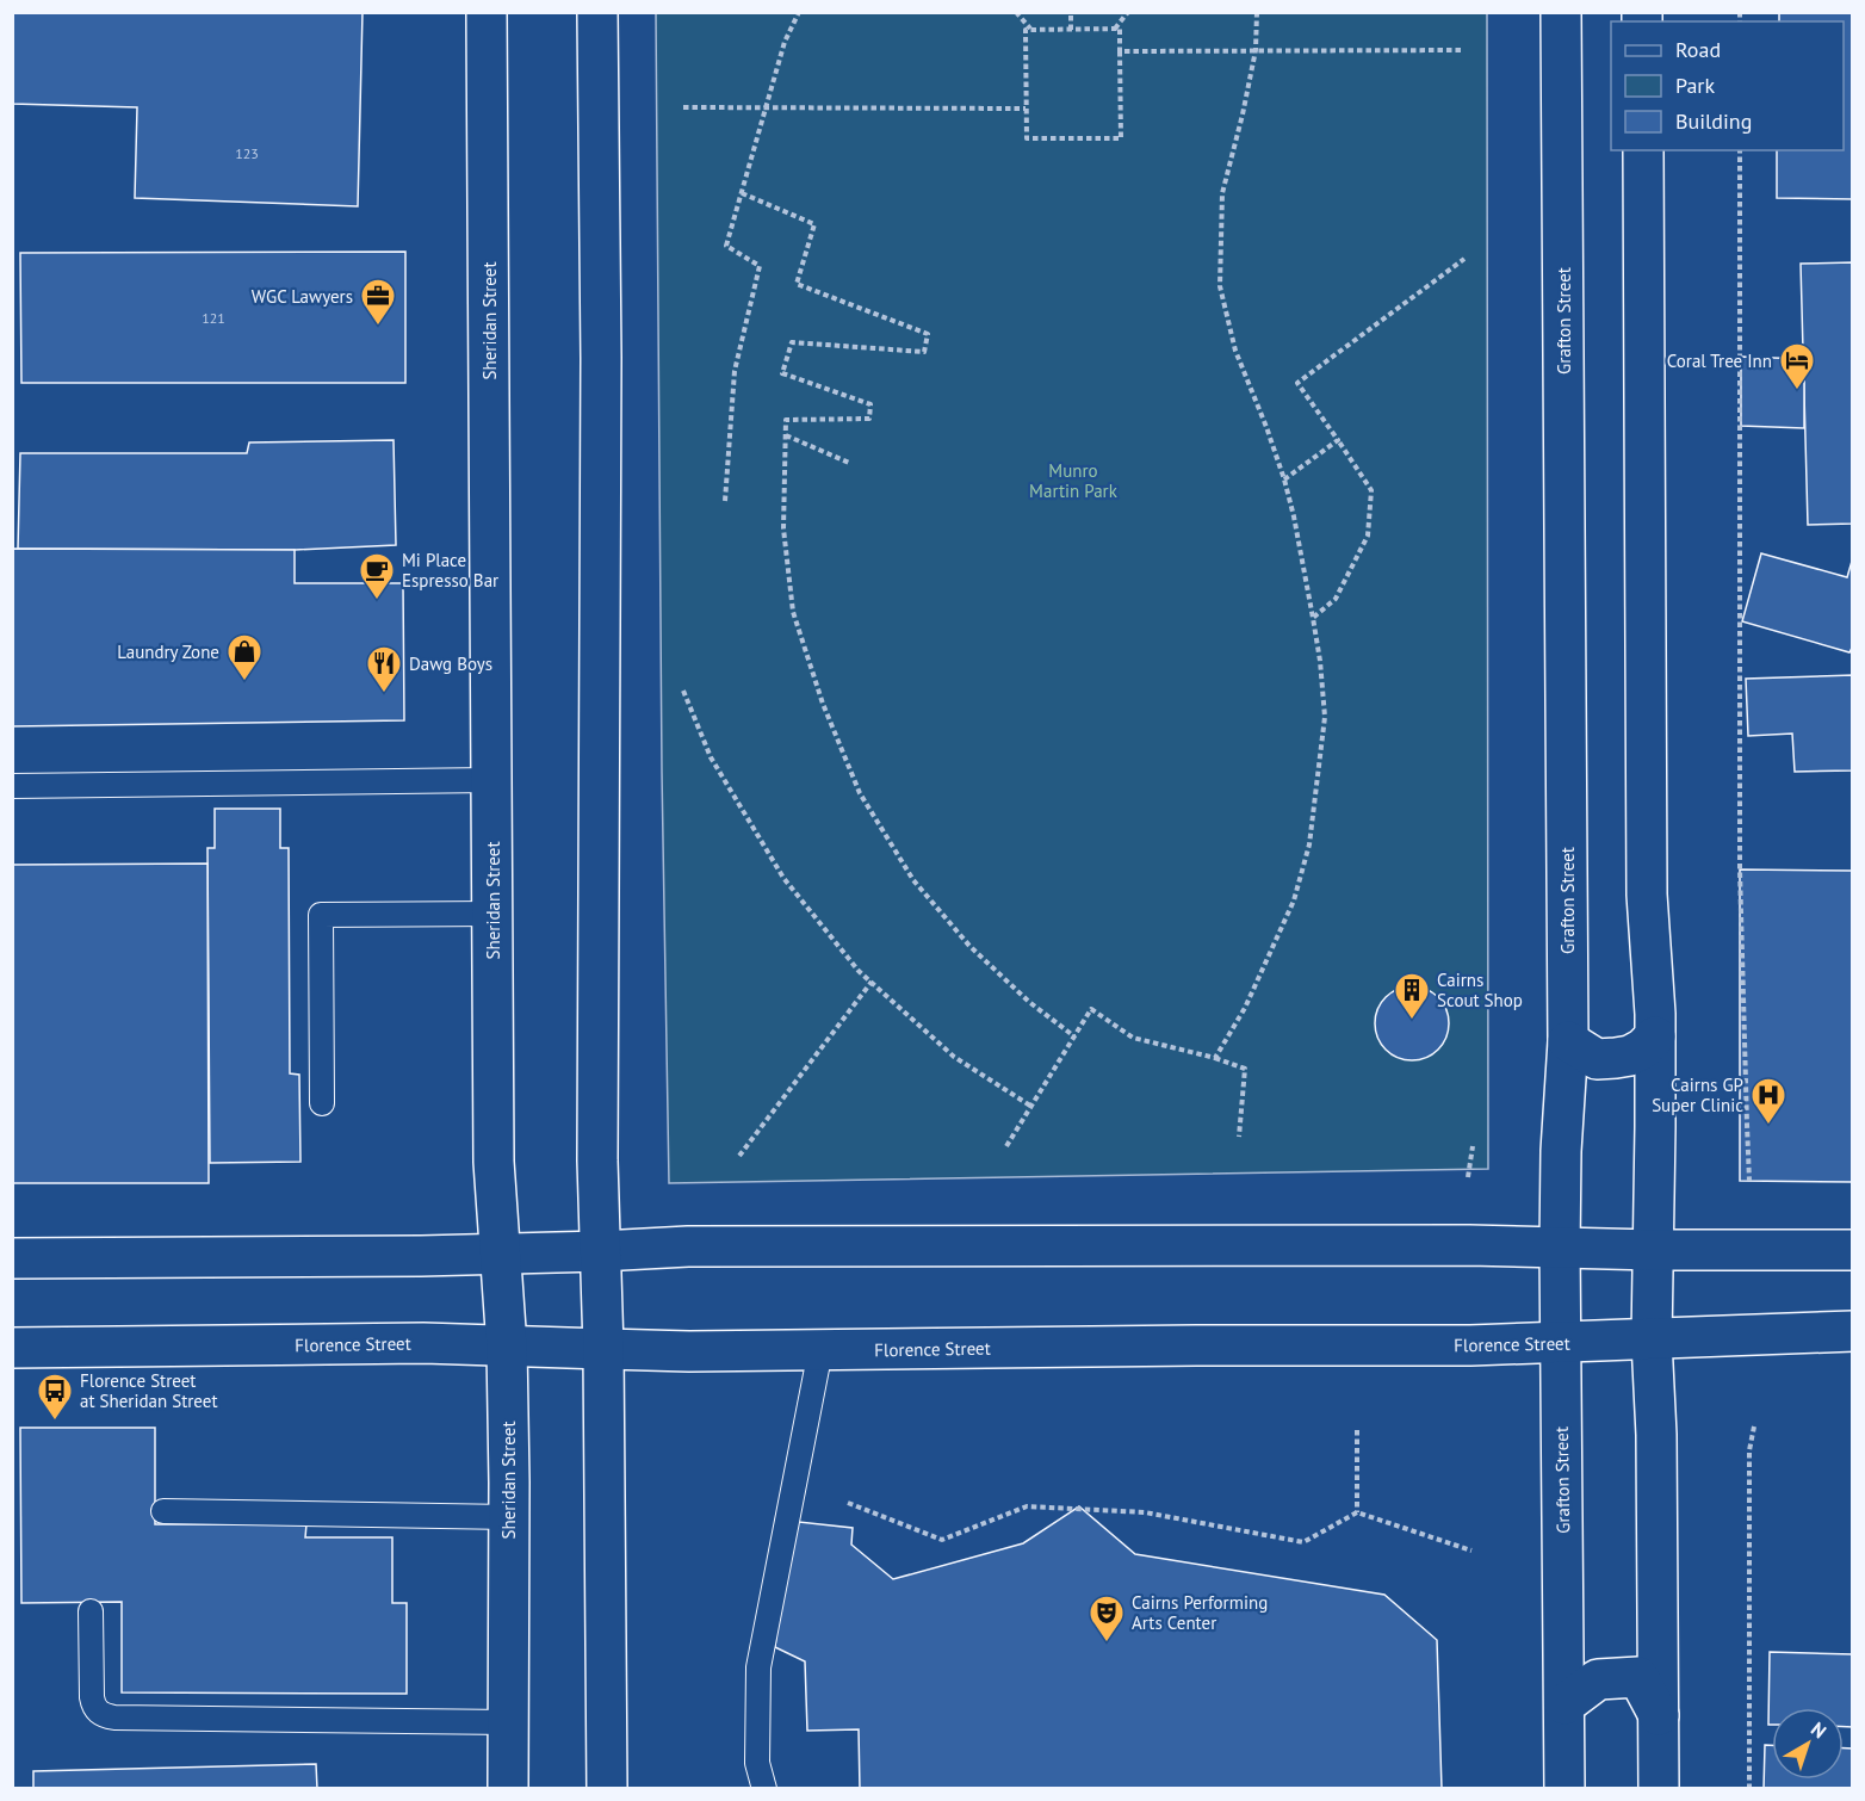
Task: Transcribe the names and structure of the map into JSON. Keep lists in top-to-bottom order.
{
  "streets": {
    "main road": ["Sheridan Street", "Grafton Street", "Florence Street"]
  },
  "crossings": [
    ["Sheridan Street", "Florence Street"],
    ["Grafton Street", "Florence Street"]
  ],
  "parks": ["Munro Martin Park"],
  "places": {
    "office": ["WGC Lawyers"],
    "hotel": ["Coral Tree Inn"],
    "cafe": ["Mi Place Espresso Bar"],
    "shop": ["Laundry Zone"],
    "restaurant": ["Dawg Boys"],
    "building": ["Cairns Scout Shop"],
    "hospital": ["Cairns GP Super Clinic"],
    "bus stop": ["Florence Street at Sheridan Street"],
    "theatre": ["Cairns Performing Arts Center"]
  },
  "house_numbers": ["123", "121"],
  "legend": ["Road", "Park", "Building"],
  "north": "top right"
}
